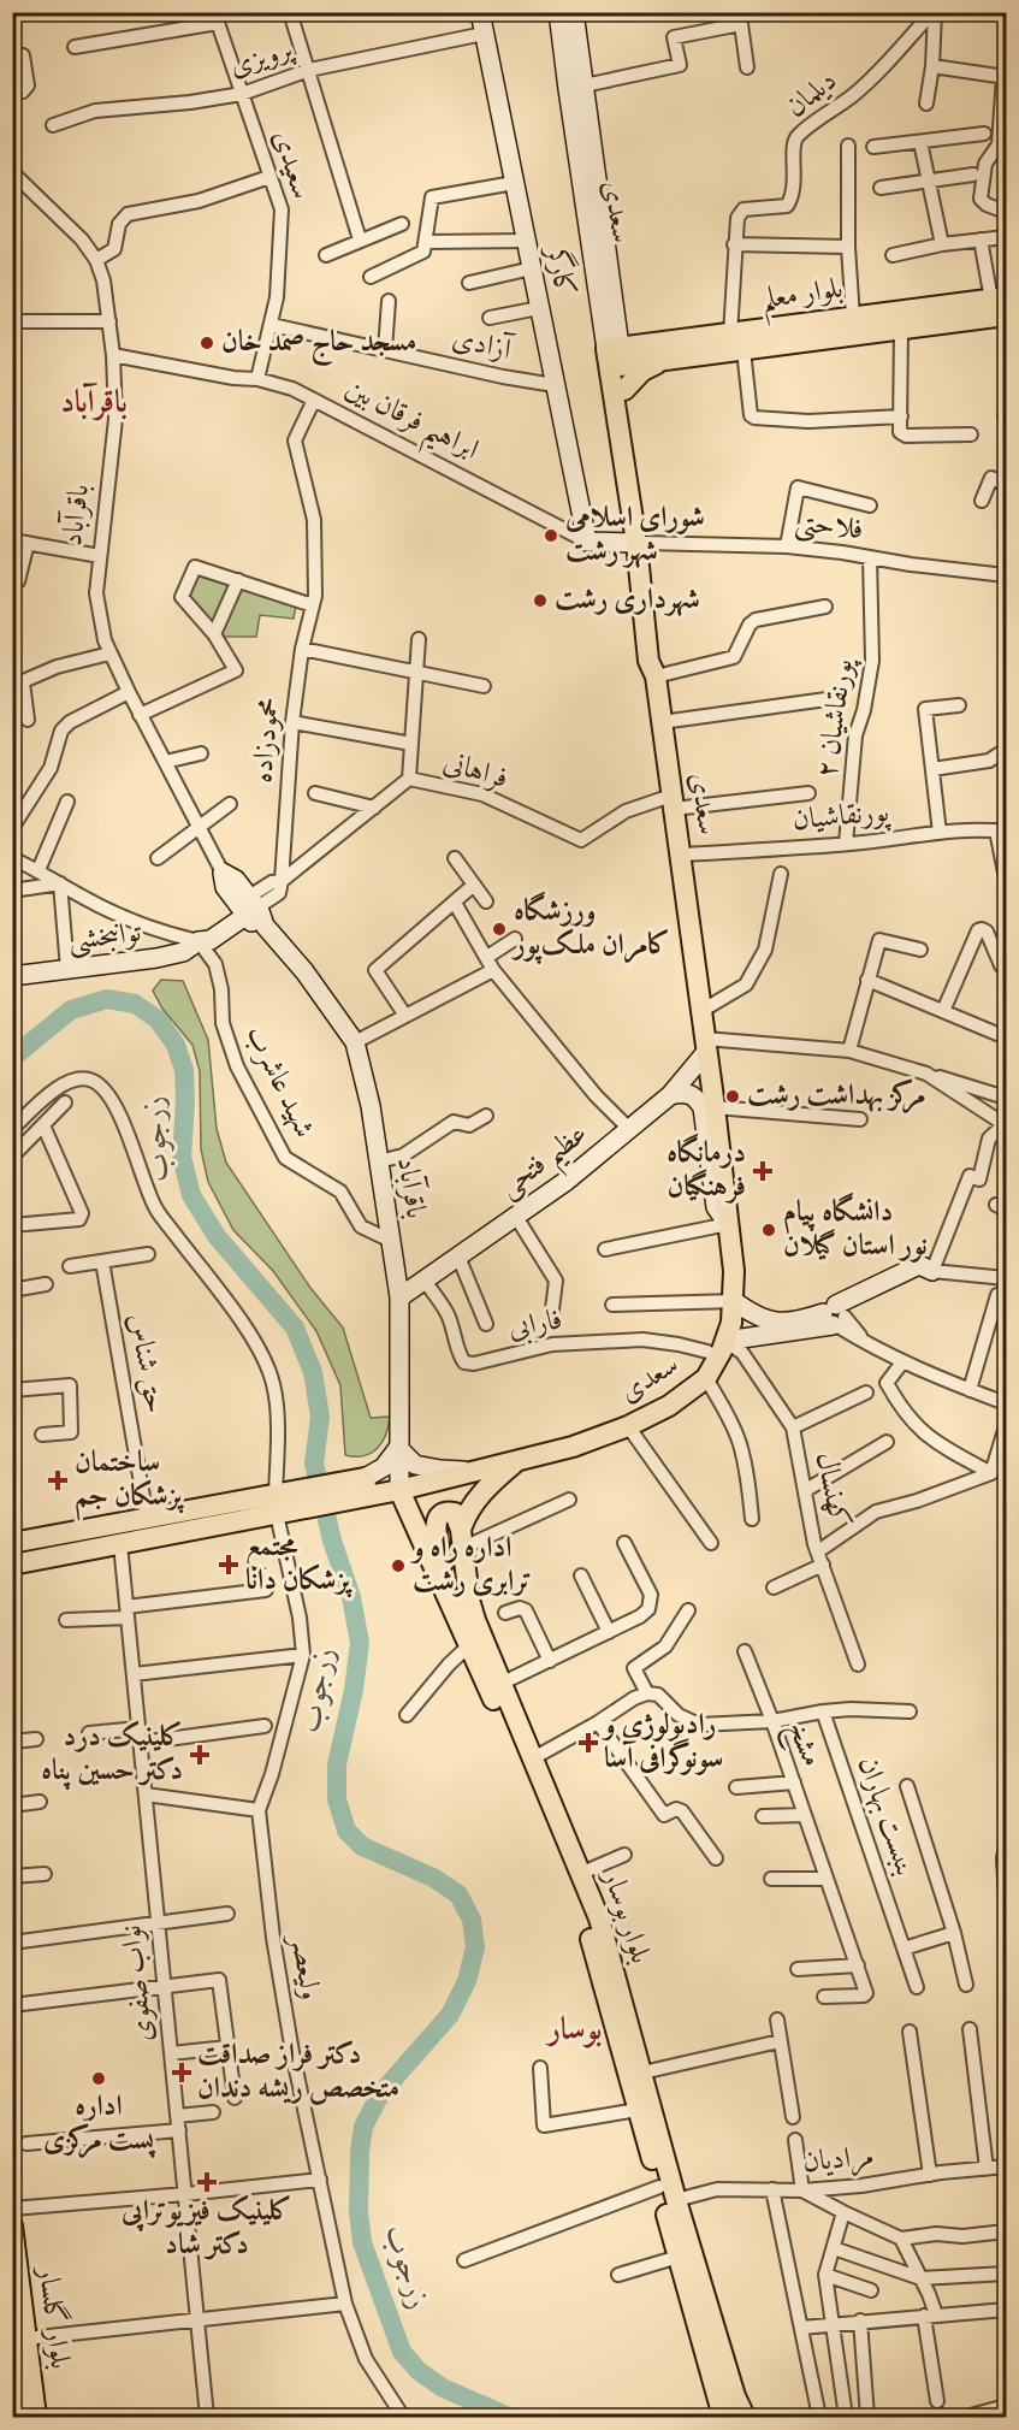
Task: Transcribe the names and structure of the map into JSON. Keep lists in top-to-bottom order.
{
  "streets": {
    "main road": [
      "سعدی",
      "کارگر",
      "بلوار معلم",
      "ابراهیم فرقان بین",
      "باقرآباد",
      "توانبخشی",
      "عظیم فتحی",
      "بلوار بوسار",
      "بلوار گلسار"
    ],
    "street": [
      "پرویزی",
      "دیلمان",
      "سعیدی",
      "آزادی",
      "فلاحتی",
      "پورنقاشیان ۲",
      "محمودزاده",
      "فراهانی",
      "پورنقاشیان",
      "شهید عاشرب",
      "فارابی",
      "حق شناس",
      "کهنسال",
      "مشخ",
      "بنبست بهاران",
      "ولیعصر",
      "نواب صفوی",
      "مرادیان"
    ]
  },
  "crossings": [
    ["پرویزی", "سعیدی"],
    ["پرویزی", "کارگر"],
    ["سعیدی", "آزادی"],
    ["سعیدی", "ابراهیم فرقان بین"],
    ["سعدی", "بلوار معلم"],
    ["سعدی", "ابراهیم فرقان بین"],
    ["سعدی", "باقرآباد"],
    ["سعدی", "فلاحتی"],
    ["سعدی", "فراهانی"],
    ["سعدی", "پورنقاشیان"],
    ["سعدی", "عظیم فتحی"],
    ["سعدی", "حق شناس"],
    ["سعدی", "کهنسال"],
    ["سعدی", "بلوار بوسار"],
    ["سعدی", "ولیعصر"],
    ["سعدی", "نواب صفوی"],
    ["کارگر", "آزادی"],
    ["کارگر", "ابراهیم فرقان بین"],
    ["ابراهیم فرقان بین", "باقرآباد"],
    ["ابراهیم فرقان بین", "فلاحتی"],
    ["ابراهیم فرقان بین", "محمودزاده"],
    ["باقرآباد", "فراهانی"],
    ["باقرآباد", "توانبخشی"],
    ["باقرآباد", "شهید عاشرب"],
    ["باقرآباد", "عظیم فتحی"],
    ["باقرآباد", "بلوار بوسار"],
    ["فلاحتی", "پورنقاشیان ۲"],
    ["پورنقاشیان ۲", "پورنقاشیان"],
    ["محمودزاده", "فراهانی"],
    ["فراهانی", "توانبخشی"],
    ["توانبخشی", "شهید عاشرب"],
    ["عظیم فتحی", "فارابی"],
    ["بلوار بوسار", "مرادیان"]
  ],
  "districts": ["باقرآباد", "بوسار"],
  "water": ["زرجوب"],
  "places": {
    "other": [
      "مسجد حاج صمد خان",
      "شورای اسلامی شهر رشت",
      "شهرداری رشت",
      "ورزشگاه کامران ملک‌پور",
      "مرکز بهداشت رشت",
      "دانشگاه پیام نور استان گیلان",
      "اداره راه و ترابری رشت",
      "اداره پست مرکزی"
    ],
    "health": [
      "درمانگاه فرهنگیان",
      "ساختمان پزشکان جم",
      "مجتمع پزشکان دانا",
      "رادیولوژی و سونوگرافی آسا",
      "کلینیک درد دکتر حسین پناه",
      "دکتر فراز صداقت متخصص ریشه دندان",
      "کلینیک فیزیوتراپی دکتر شاد"
    ]
  }
}
